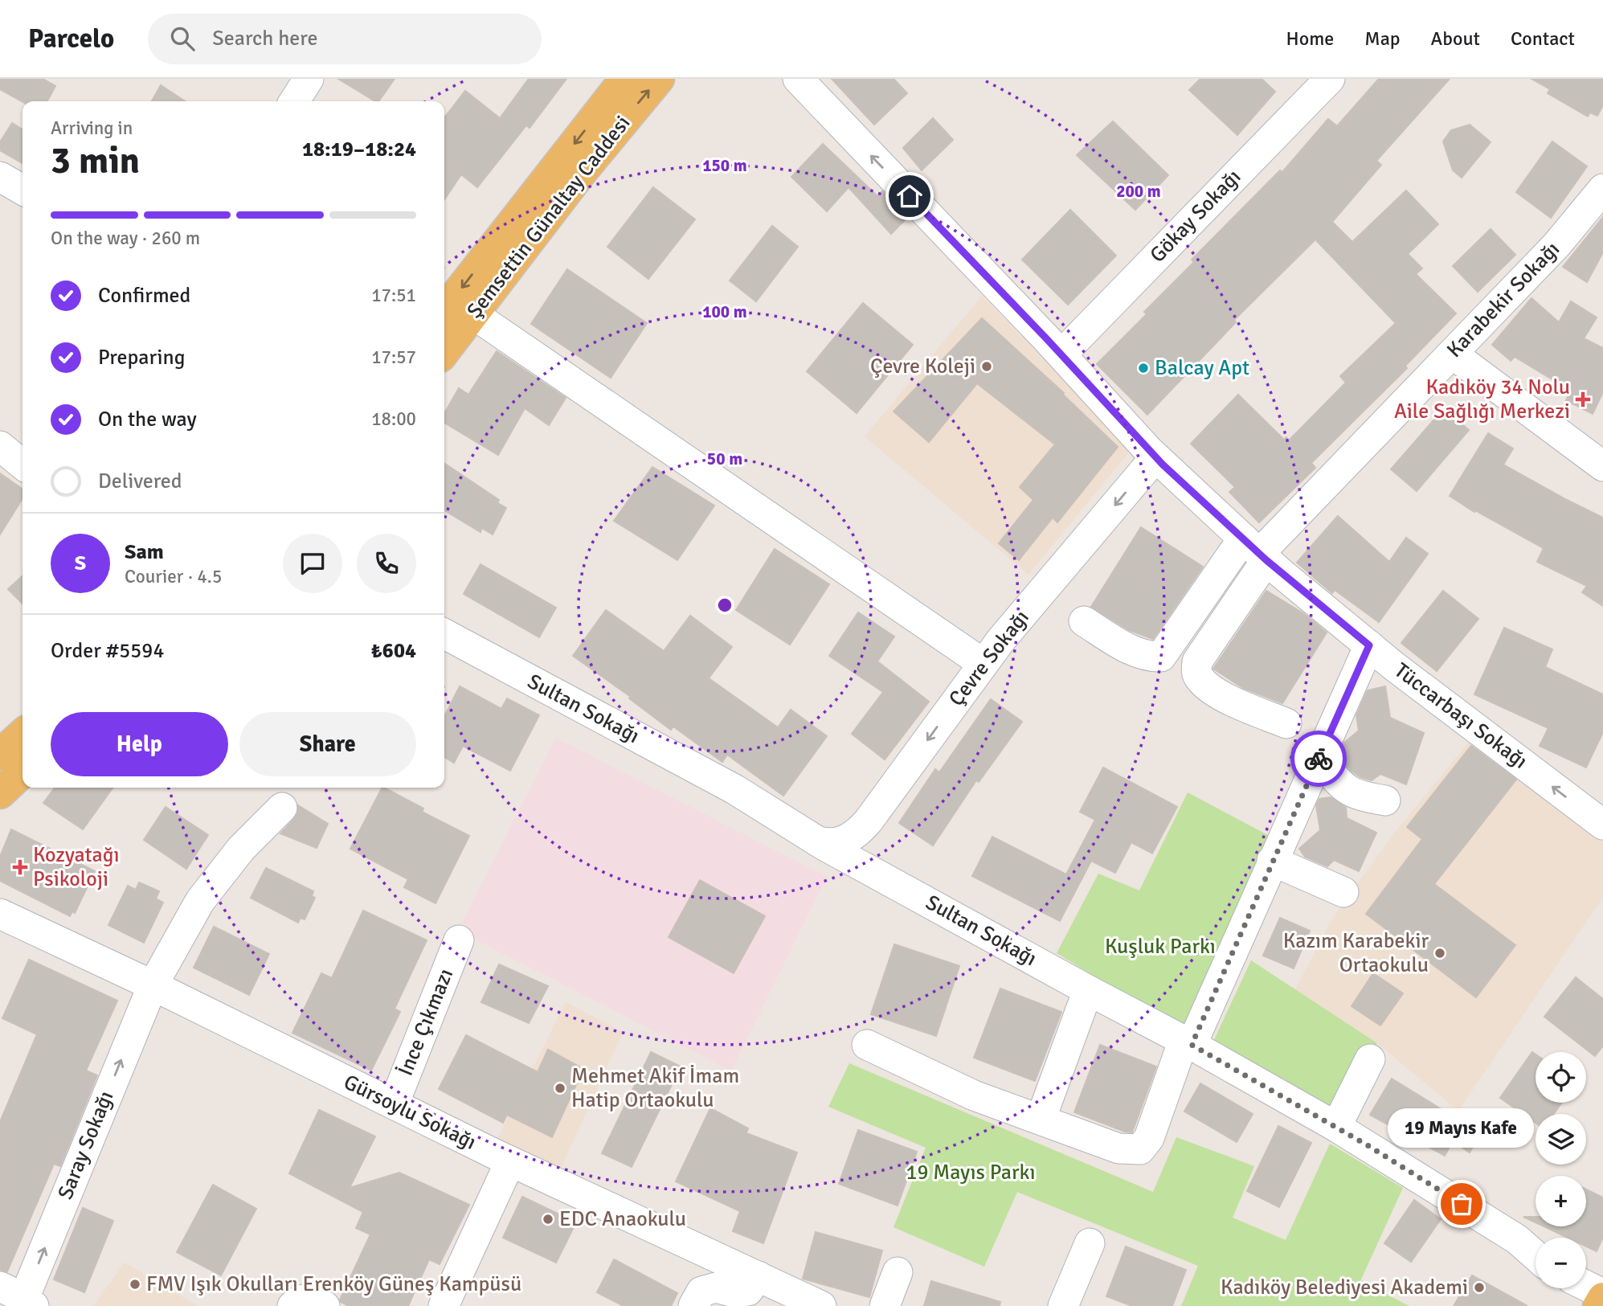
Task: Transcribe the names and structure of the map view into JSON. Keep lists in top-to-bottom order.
{
  "streets": {
    "main road": ["Şemsettin Günaltay Caddesi"],
    "street": [
      "Gökay Sokağı",
      "Karabekir Sokağı",
      "Çevre Sokağı",
      "Sultan Sokağı",
      "Tüccarbaşı Sokağı",
      "İnce Çıkmazı",
      "Gürsoylu Sokağı",
      "Saray Sokağı"
    ]
  },
  "crossings": [
    ["Gökay Sokağı", "Tüccarbaşı Sokağı"],
    ["Karabekir Sokağı", "Tüccarbaşı Sokağı"],
    ["Çevre Sokağı", "Sultan Sokağı"],
    ["Çevre Sokağı", "Tüccarbaşı Sokağı"],
    ["İnce Çıkmazı", "Gürsoylu Sokağı"],
    ["Gürsoylu Sokağı", "Saray Sokağı"]
  ],
  "one_way": ["Çevre Sokağı", "Tüccarbaşı Sokağı", "Saray Sokağı"],
  "parks": ["Kuşluk Parkı", "19 Mayıs Parkı"],
  "places": {
    "other": [
      "Çevre Koleji",
      "Balcay Apt",
      "Kazım Karabekir Ortaokulu",
      "Mehmet Akif İmam Hatip Ortaokulu",
      "19 Mayıs Kafe",
      "EDC Anaokulu",
      "FMV Işık Okulları Erenköy Güneş Kampüsü",
      "Kadıköy Belediyesi Akademi"
    ],
    "health": ["Kadıköy 34 Nolu Aile Sağlığı Merkezi", "Kozyatağı Psikoloji"]
  },
  "page": {
    "header": "Parcelo",
    "search": "Search here",
    "nav": [
      "Home",
      "Map",
      "About",
      "Contact"
    ],
    "heading": ["3 min", "Arriving in", "18:19–18:24"],
    "panel": [
      "Sam",
      "Courier · 4.5",
      "Order #5594",
      "₺604"
    ],
    "bar": "On the way · 260 m",
    "list": [
      ["Confirmed", "17:51"],
      ["Preparing", "17:57"],
      ["On the way", "18:00"],
      "Delivered"
    ],
    "round": "S",
    "buttons": ["Help", "Share"],
    "map_buttons": ["+", "−"],
    "bubble": "19 Mayıs Kafe"
  },
  "rings": [
    "150 m",
    "200 m",
    "100 m",
    "50 m"
  ]
}
